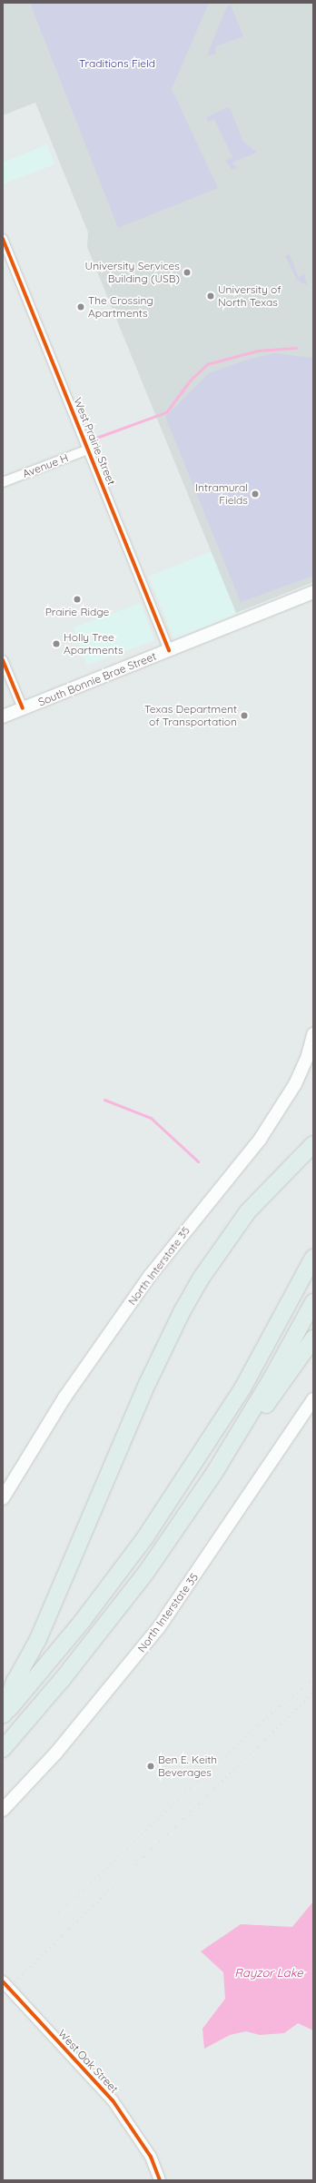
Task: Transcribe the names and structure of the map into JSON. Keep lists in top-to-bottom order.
{
  "streets": {
    "main road": ["South Bonnie Brae Street", "North Interstate 35"],
    "street": ["West Prairie Street", "Avenue H", "West Oak Street"]
  },
  "crossings": [
    ["West Prairie Street", "Avenue H"],
    ["West Prairie Street", "South Bonnie Brae Street"]
  ],
  "water": ["Rayzor Lake"],
  "parks": ["Traditions Field"],
  "places": [
    "University Services Building (USB)",
    "University of North Texas",
    "The Crossing Apartments",
    "Intramural Fields",
    "Prairie Ridge",
    "Holly Tree Apartments",
    "Texas Department of Transportation",
    "Ben E. Keith Beverages"
  ]
}
